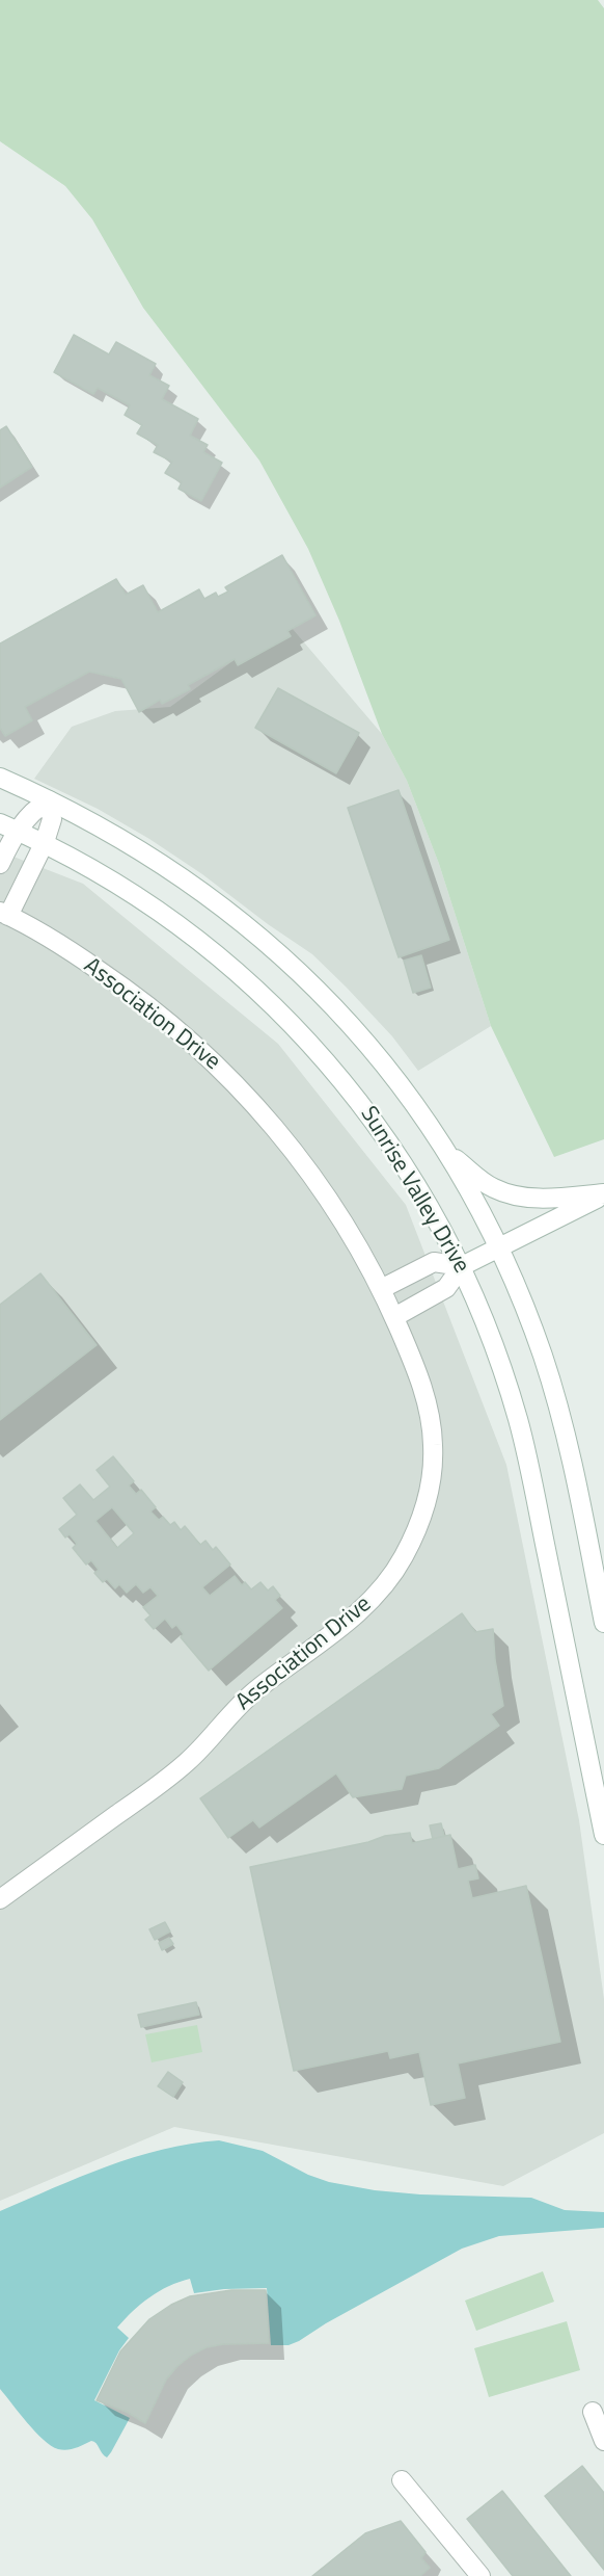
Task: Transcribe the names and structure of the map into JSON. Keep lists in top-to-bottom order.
{
  "streets": {
    "main road": ["Association Drive", "Sunrise Valley Drive"]
  },
  "crossings": [
    ["Association Drive", "Sunrise Valley Drive"]
  ]
}
